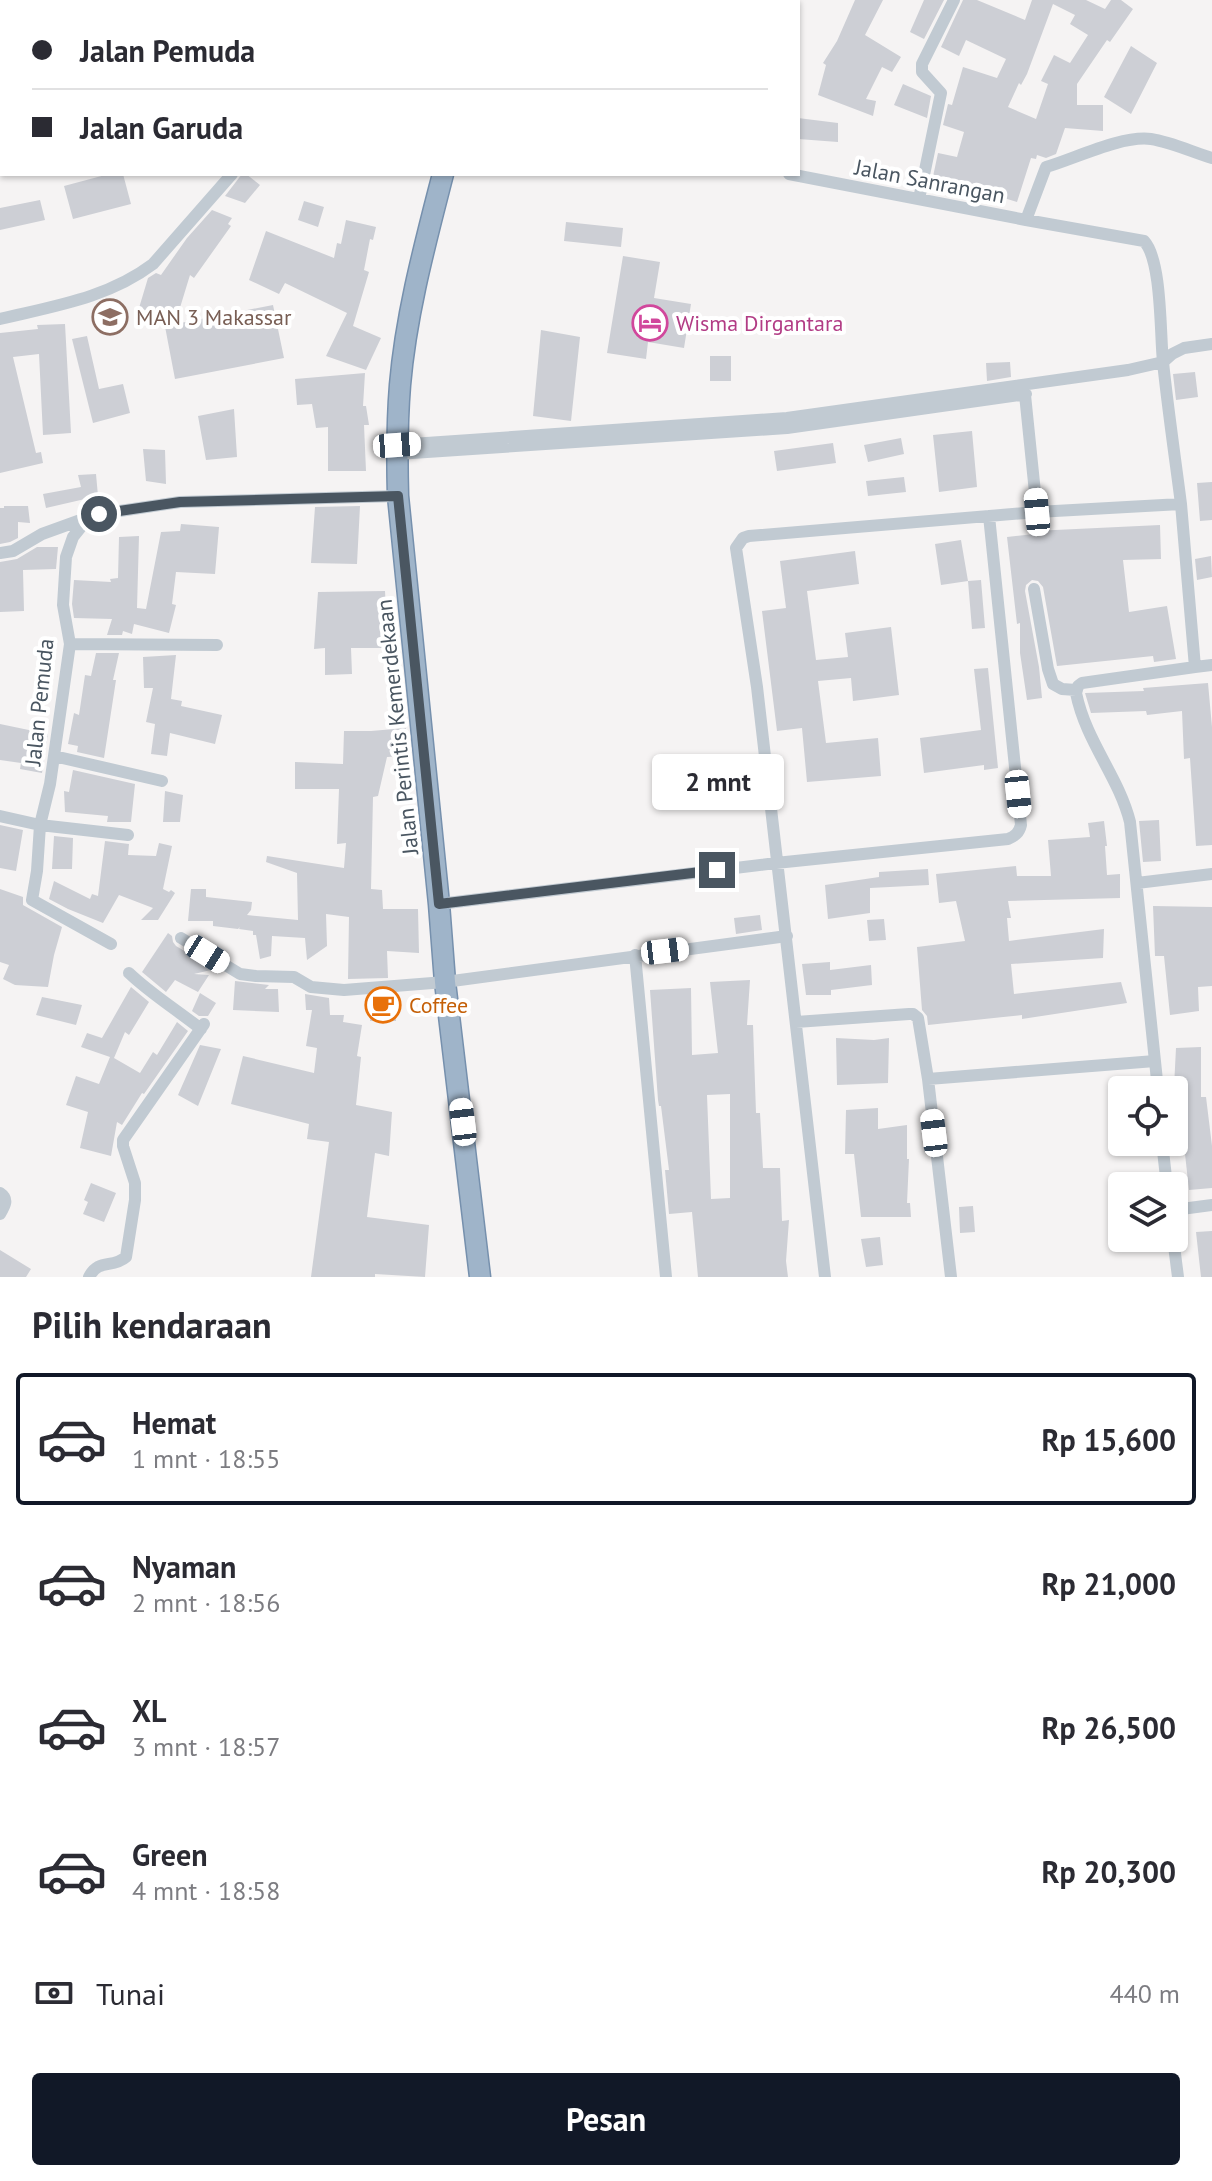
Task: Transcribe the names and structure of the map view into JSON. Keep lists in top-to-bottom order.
{
  "streets": {
    "highway": ["Jalan Perintis Kemerdekaan"],
    "street": ["Jalan Sanrangan", "Jalan Pemuda"]
  },
  "places": {
    "school or university": ["MAN 3 Makassar"],
    "hotel": ["Wisma Dirgantara"],
    "cafe": ["Coffee"]
  },
  "page": {
    "banner": ["Jalan Pemuda", "Jalan Garuda"],
    "bubble": "2 mnt",
    "heading": "Pilih kendaraan",
    "list": [
      {
        "name": "Hemat",
        "note": "1 mnt · 18:55",
        "value": "Rp 15,600"
      },
      {
        "name": "Nyaman",
        "note": "2 mnt · 18:56",
        "value": "Rp 21,000"
      },
      {
        "name": "XL",
        "note": "3 mnt · 18:57",
        "value": "Rp 26,500"
      },
      {
        "name": "Green",
        "note": "4 mnt · 18:58",
        "value": "Rp 20,300"
      }
    ],
    "pay": ["Tunai", "440 m"],
    "buttons": "Pesan"
  }
}
